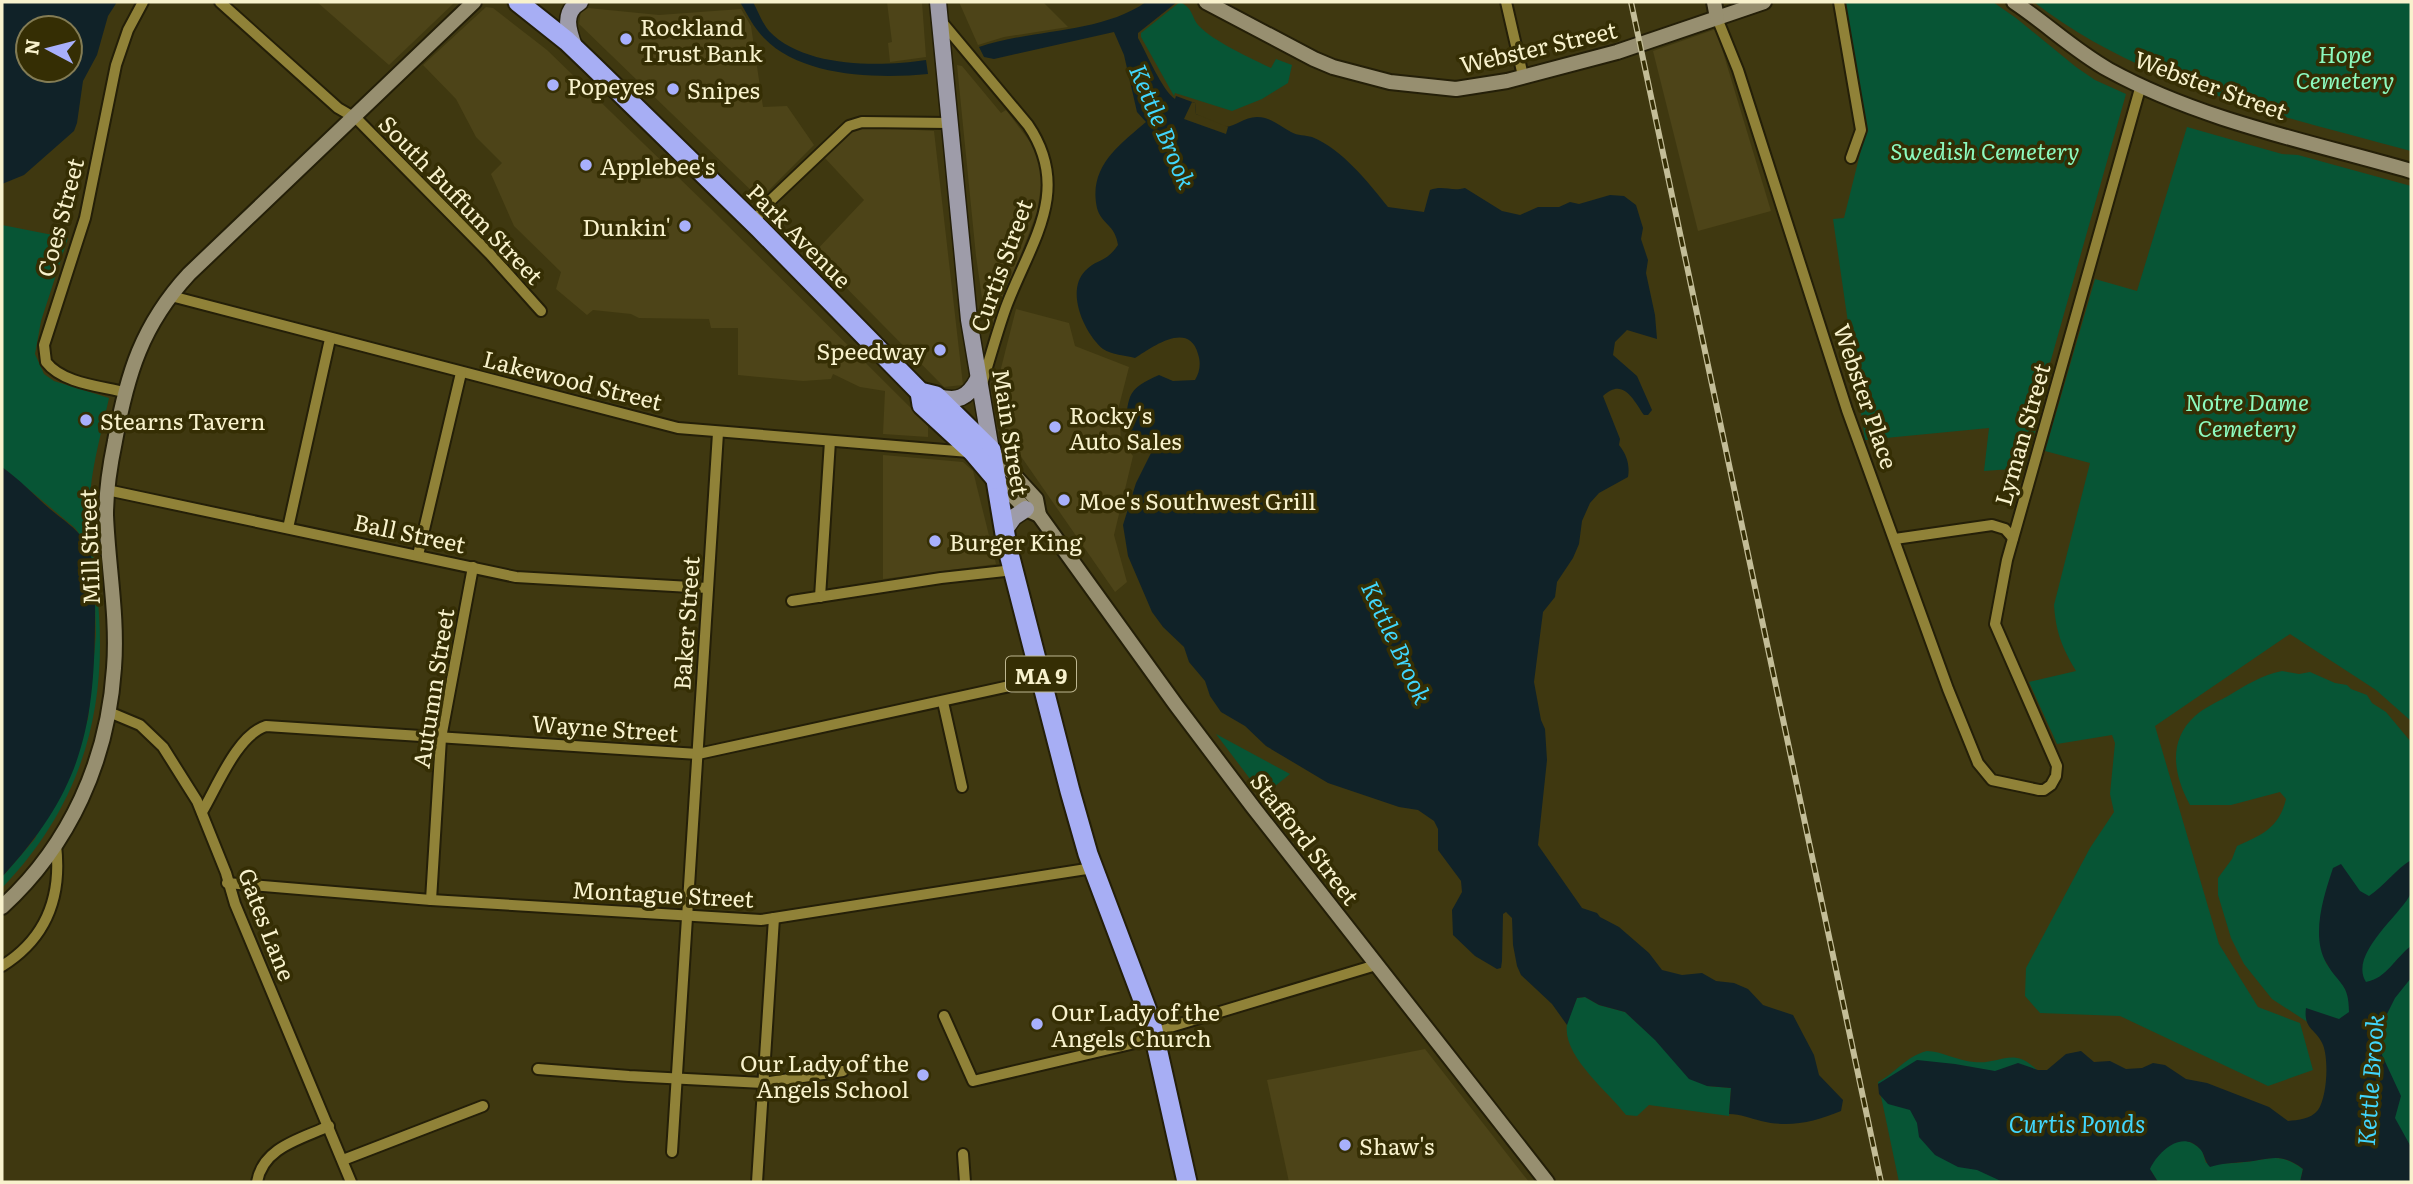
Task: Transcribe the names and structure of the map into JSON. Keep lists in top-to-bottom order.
{
  "streets": {
    "highway": ["Park Avenue", "Main Street", "MA 9"],
    "main road": ["Webster Street", "Mill Street", "Stafford Street"],
    "street": [
      "South Buffum Street",
      "Coes Street",
      "Curtis Street",
      "Lakewood Street",
      "Webster Place",
      "Lyman Street",
      "Ball Street",
      "Baker Street",
      "Autumn Street",
      "Wayne Street",
      "Montague Street",
      "Gates Lane"
    ]
  },
  "crossings": [
    ["Webster Street", "Webster Place"],
    ["Webster Street", "Lyman Street"],
    ["South Buffum Street", "Mill Street"],
    ["Coes Street", "Mill Street"],
    ["Park Avenue", "Lakewood Street"],
    ["Park Avenue", "Main Street"],
    ["Park Avenue", "Stafford Street"],
    ["Curtis Street", "Main Street"],
    ["Lakewood Street", "Main Street"],
    ["Lakewood Street", "Mill Street"],
    ["Lakewood Street", "Baker Street"],
    ["Lakewood Street", "Stafford Street"],
    ["Webster Place", "Lyman Street"],
    ["Main Street", "Wayne Street"],
    ["Main Street", "Stafford Street"],
    ["Main Street", "Montague Street"],
    ["Ball Street", "Mill Street"],
    ["Ball Street", "Baker Street"],
    ["Ball Street", "Autumn Street"],
    ["Mill Street", "Gates Lane"],
    ["Baker Street", "Wayne Street"],
    ["Baker Street", "Montague Street"],
    ["Autumn Street", "Wayne Street"],
    ["Autumn Street", "Montague Street"],
    ["Wayne Street", "Gates Lane"],
    ["Montague Street", "Gates Lane"]
  ],
  "water": ["Kettle Brook", "Curtis Ponds"],
  "parks": ["Hope Cemetery", "Swedish Cemetery", "Notre Dame Cemetery"],
  "places": [
    "Rockland Trust Bank",
    "Popeyes",
    "Snipes",
    "Applebee's",
    "Dunkin'",
    "Speedway",
    "Stearns Tavern",
    "Rocky's Auto Sales",
    "Moe's Southwest Grill",
    "Burger King",
    "Our Lady of the Angels Church",
    "Our Lady of the Angels School",
    "Shaw's"
  ],
  "north": "left"
}
